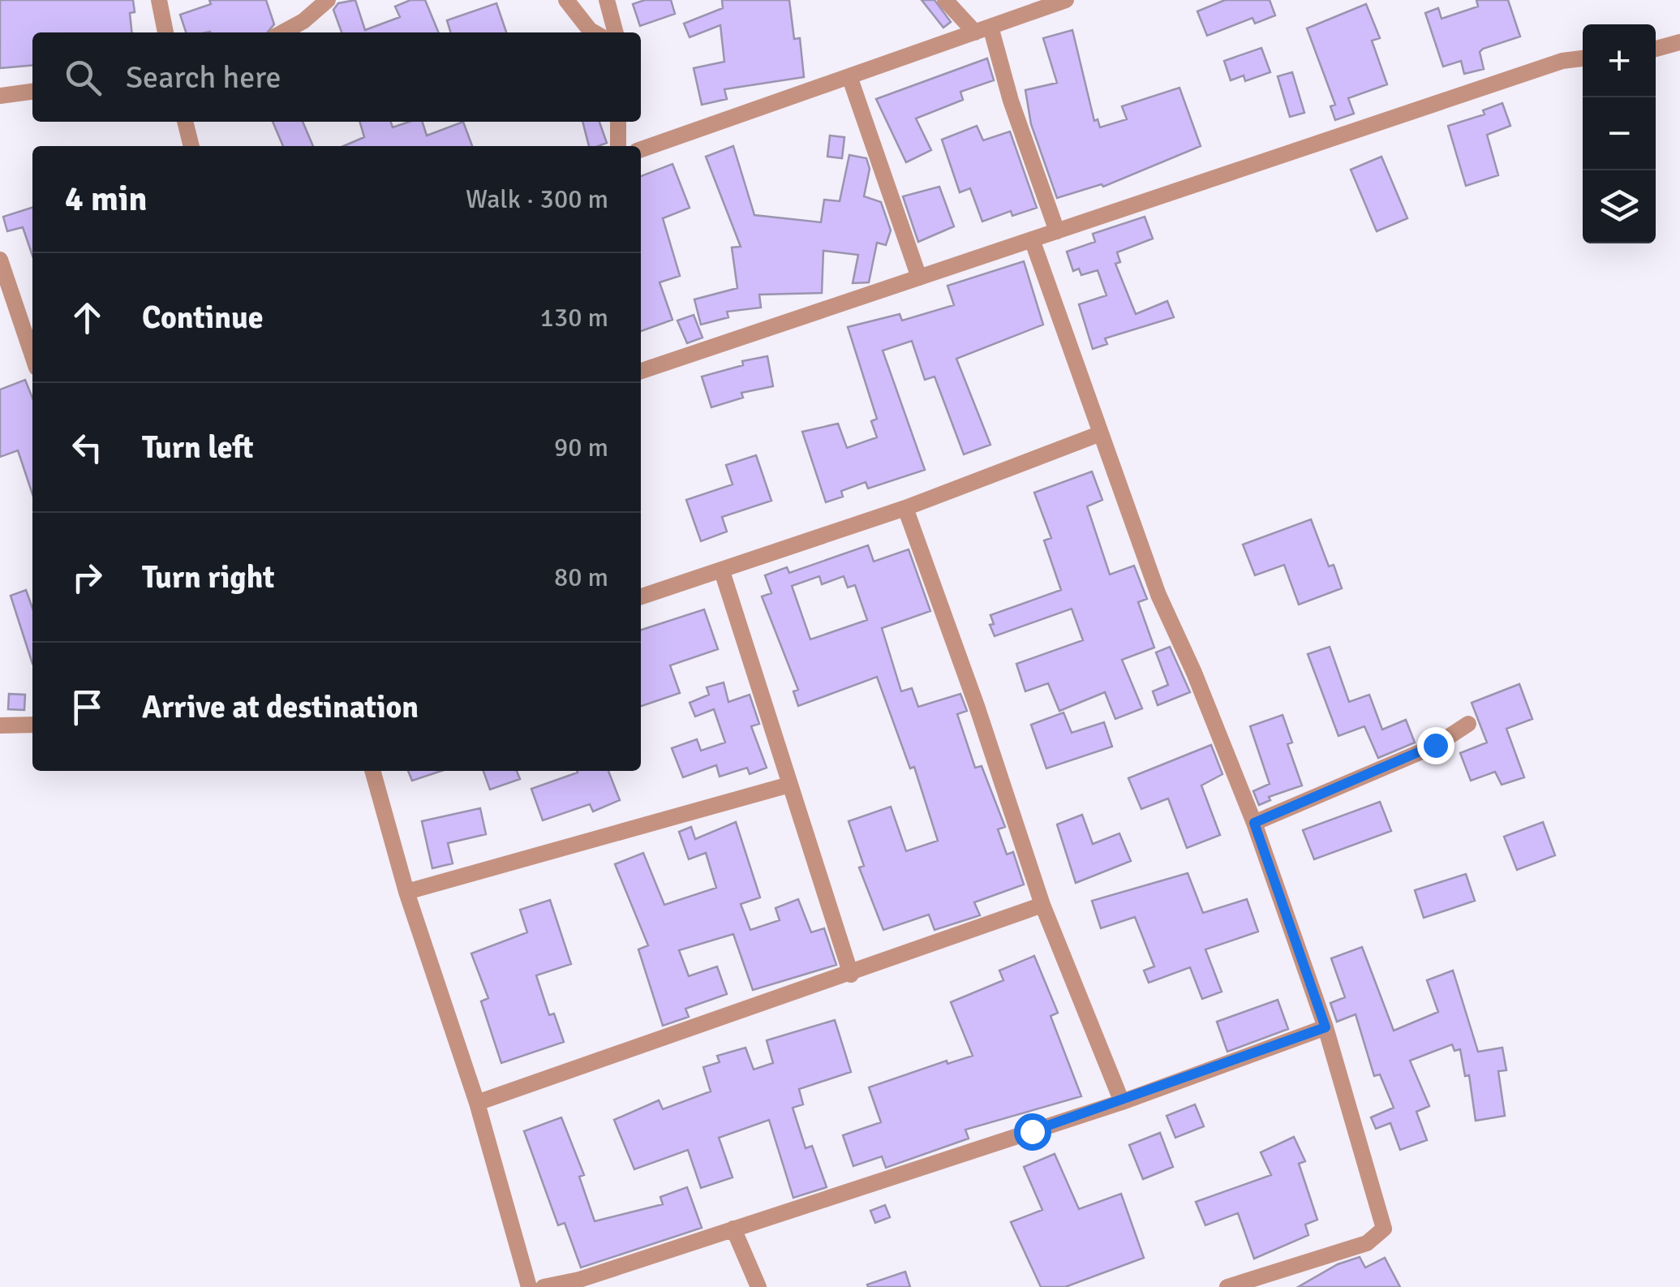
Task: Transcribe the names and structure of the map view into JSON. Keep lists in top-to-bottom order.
{
  "page": {
    "map_buttons": ["+", "−"],
    "search": "Search here",
    "heading": ["4 min", "Walk · 300 m"],
    "list": [
      ["Continue", "130 m"],
      ["Turn left", "90 m"],
      ["Turn right", "80 m"],
      "Arrive at destination"
    ]
  }
}
